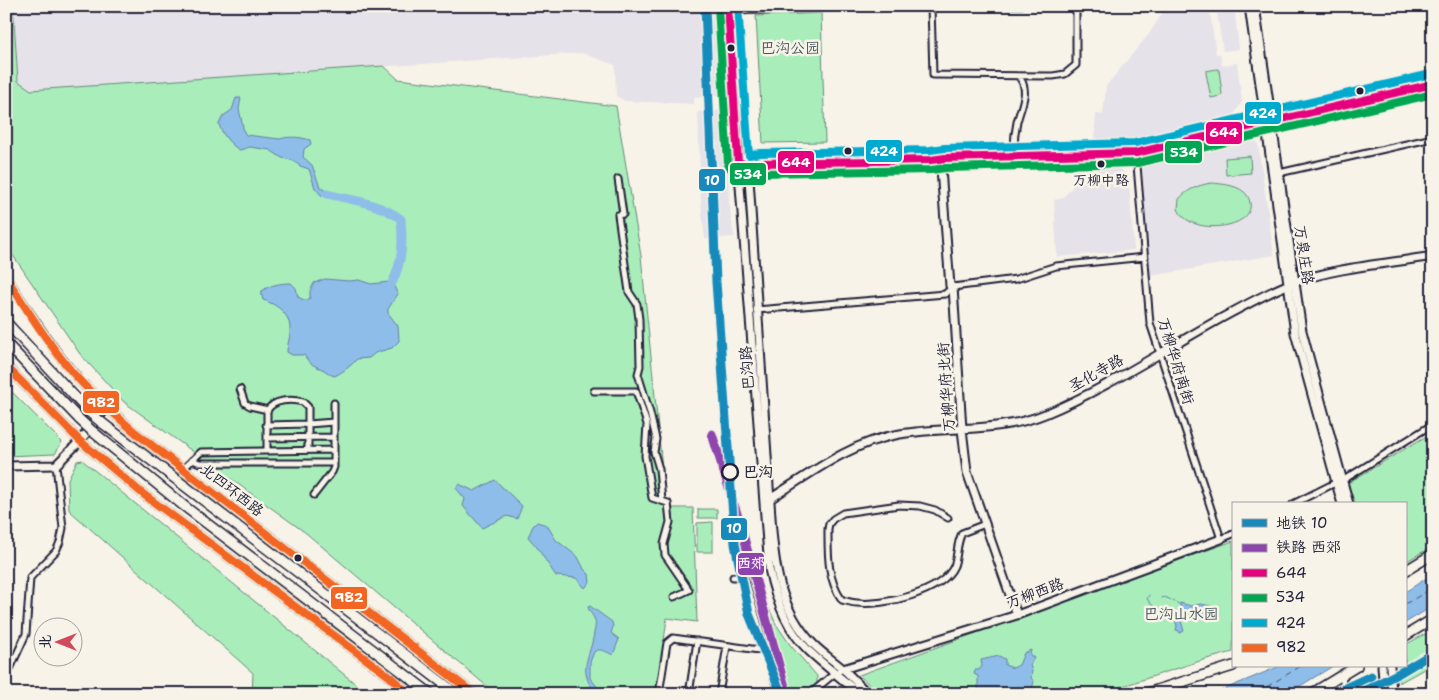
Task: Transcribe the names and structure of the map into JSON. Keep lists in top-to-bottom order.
{
  "streets": {
    "highway": ["北四环西路"],
    "street": [
      "万泉庄路",
      "万柳华府南街",
      "巴沟路",
      "圣化寺路",
      "万柳华府北街",
      "万柳西路"
    ]
  },
  "crossings": [
    ["万泉庄路", "圣化寺路"],
    ["万柳华府南街", "圣化寺路"],
    ["万柳华府南街", "万柳西路"],
    ["巴沟路", "圣化寺路"],
    ["巴沟路", "万柳西路"],
    ["圣化寺路", "万柳华府北街"],
    ["万柳华府北街", "万柳西路"]
  ],
  "parks": ["巴沟公园", "巴沟山水园"],
  "places": ["万柳中路", "巴沟"],
  "lines": [
    "metro line 10",
    "transit line 644",
    "transit line 424",
    "transit line 534",
    "transit line 982",
    "rail line 西郊"
  ],
  "legend": [
    "地铁 10",
    "铁路 西郊",
    "644",
    "534",
    "424",
    "982"
  ],
  "north": "left"
}
